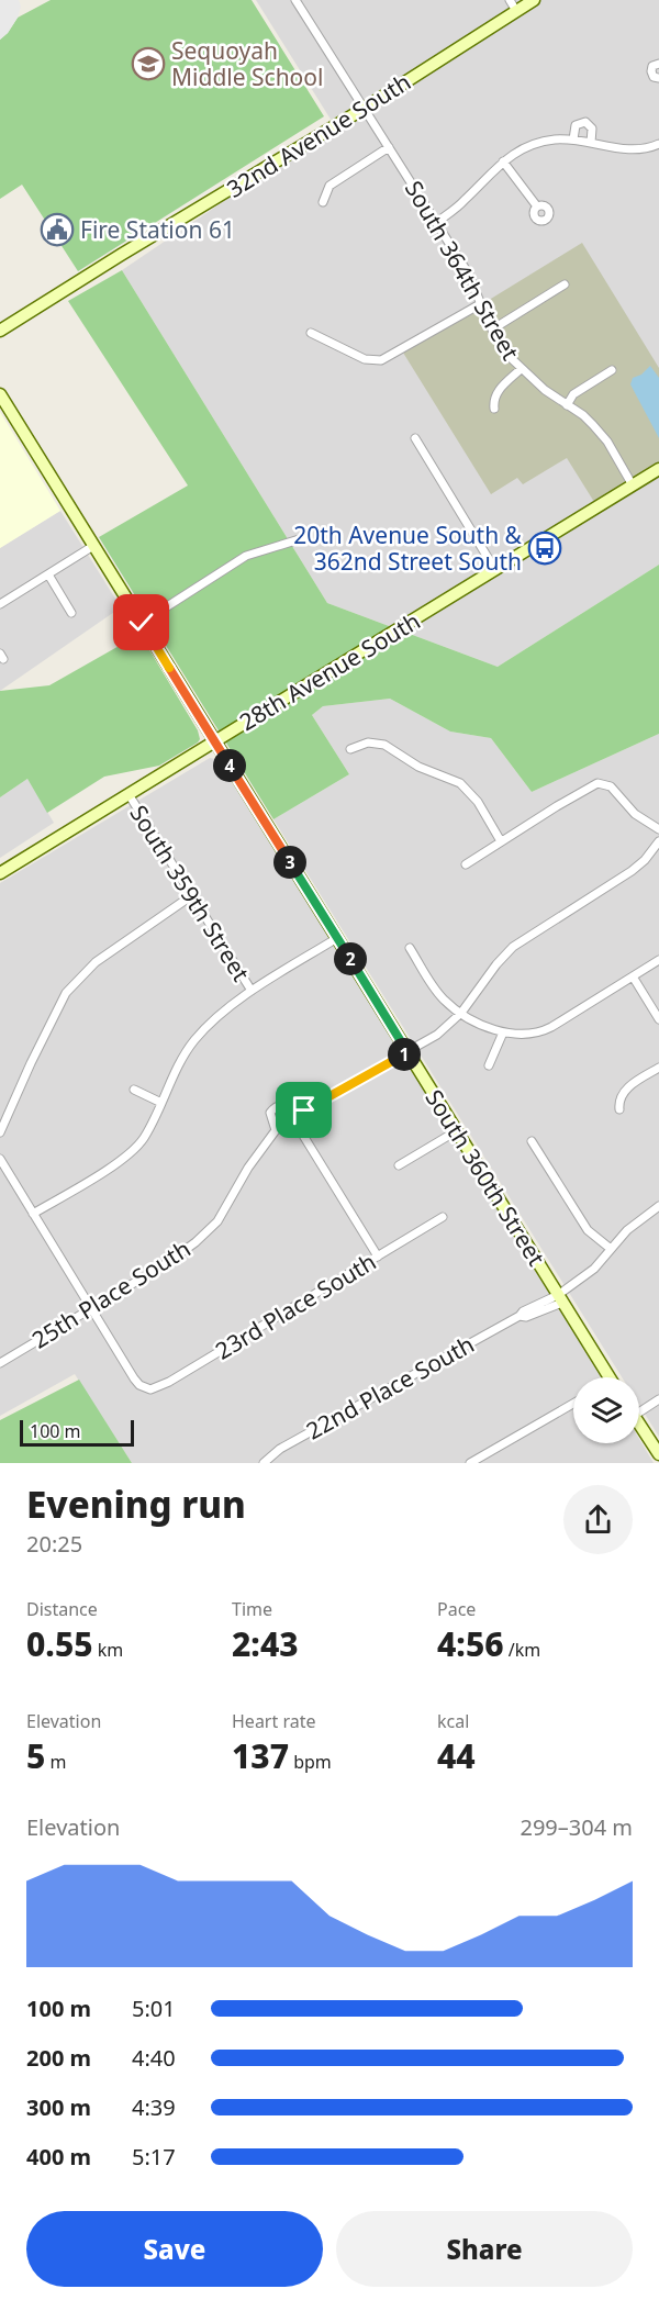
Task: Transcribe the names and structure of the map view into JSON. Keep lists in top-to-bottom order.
{
  "streets": {
    "street": [
      "32nd Avenue South",
      "South 364th Street",
      "28th Avenue South",
      "South 359th Street",
      "South 360th Street",
      "25th Place South",
      "23rd Place South",
      "22nd Place South"
    ]
  },
  "crossings": [
    ["32nd Avenue South", "South 364th Street"],
    ["South 364th Street", "28th Avenue South"],
    ["28th Avenue South", "South 359th Street"],
    ["28th Avenue South", "South 360th Street"],
    ["South 360th Street", "25th Place South"],
    ["South 360th Street", "22nd Place South"],
    ["25th Place South", "23rd Place South"]
  ],
  "places": {
    "school or university": ["Sequoyah Middle School"],
    "public building": ["Fire Station 61"],
    "bus stop": ["20th Avenue South & 362nd Street South"]
  },
  "scale_bar": "100 m",
  "page": {
    "pins": [
      "4",
      "3",
      "2",
      "1"
    ],
    "scale": "100 m",
    "heading": ["Evening run", "20:25"],
    "stats": [
      ["Distance", "0.55 km"],
      ["Time", "2:43"],
      ["Pace", "4:56 /km"],
      ["Elevation", "5 m"],
      ["Heart rate", "137 bpm"],
      ["kcal", "44"]
    ],
    "chart": ["Elevation", "299–304 m"],
    "list": [
      {
        "name": "100 m",
        "note": "5:01"
      },
      {
        "name": "200 m",
        "note": "4:40"
      },
      {
        "name": "300 m",
        "note": "4:39"
      },
      {
        "name": "400 m",
        "note": "5:17"
      }
    ],
    "buttons": ["Save", "Share"]
  }
}
